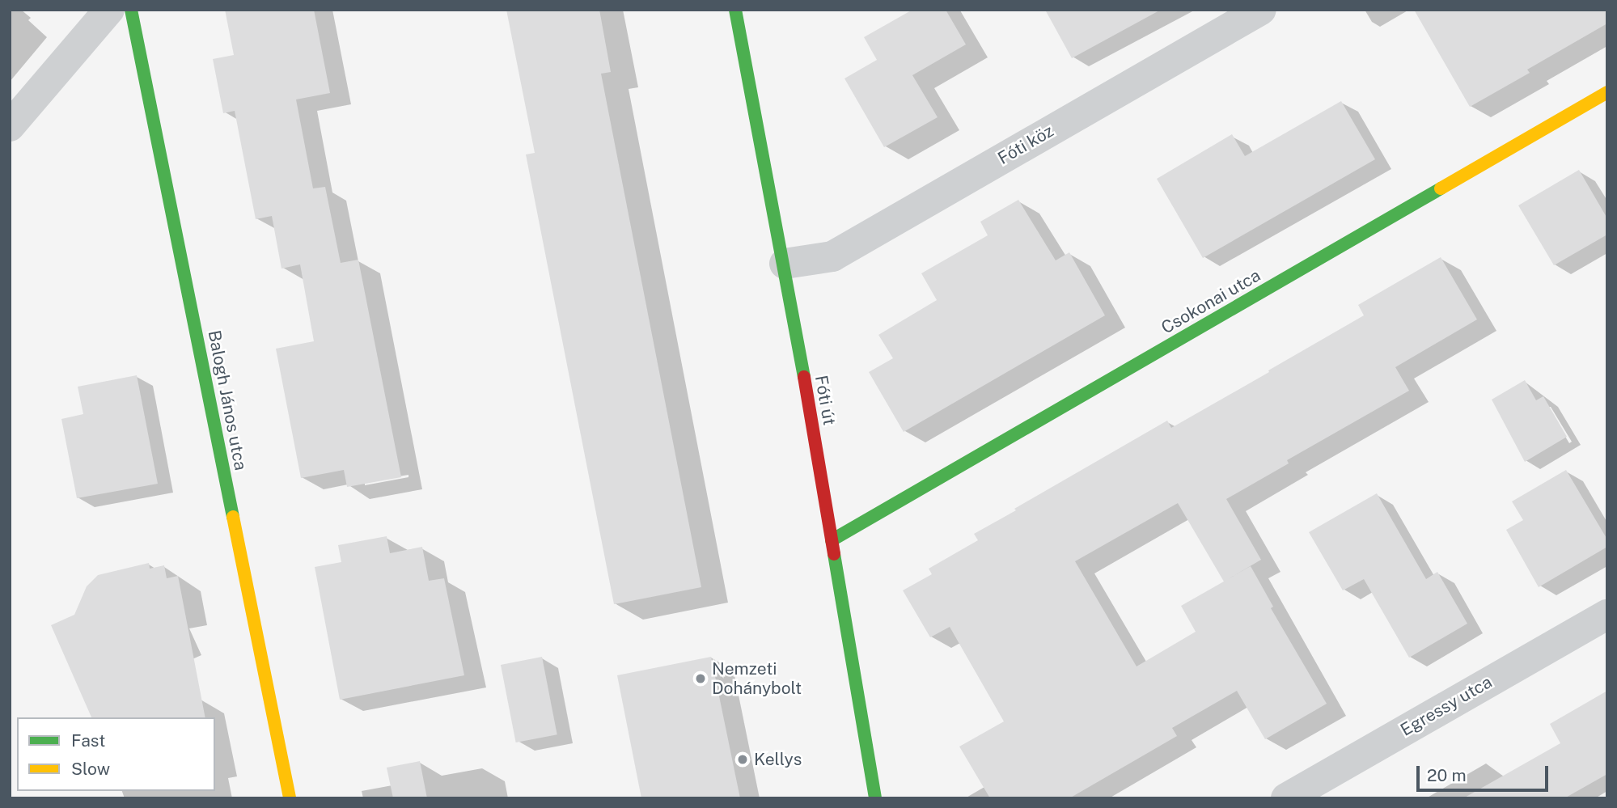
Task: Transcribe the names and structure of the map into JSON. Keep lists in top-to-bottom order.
{
  "streets": {
    "street": [
      "Fóti köz",
      "Csokonai utca",
      "Balogh János utca",
      "Fóti út",
      "Egressy utca"
    ]
  },
  "crossings": [
    ["Fóti köz", "Fóti út"],
    ["Csokonai utca", "Fóti út"]
  ],
  "places": ["Nemzeti Dohánybolt", "Kellys"],
  "legend": ["Fast", "Slow"],
  "scale_bar": "20 m"
}
